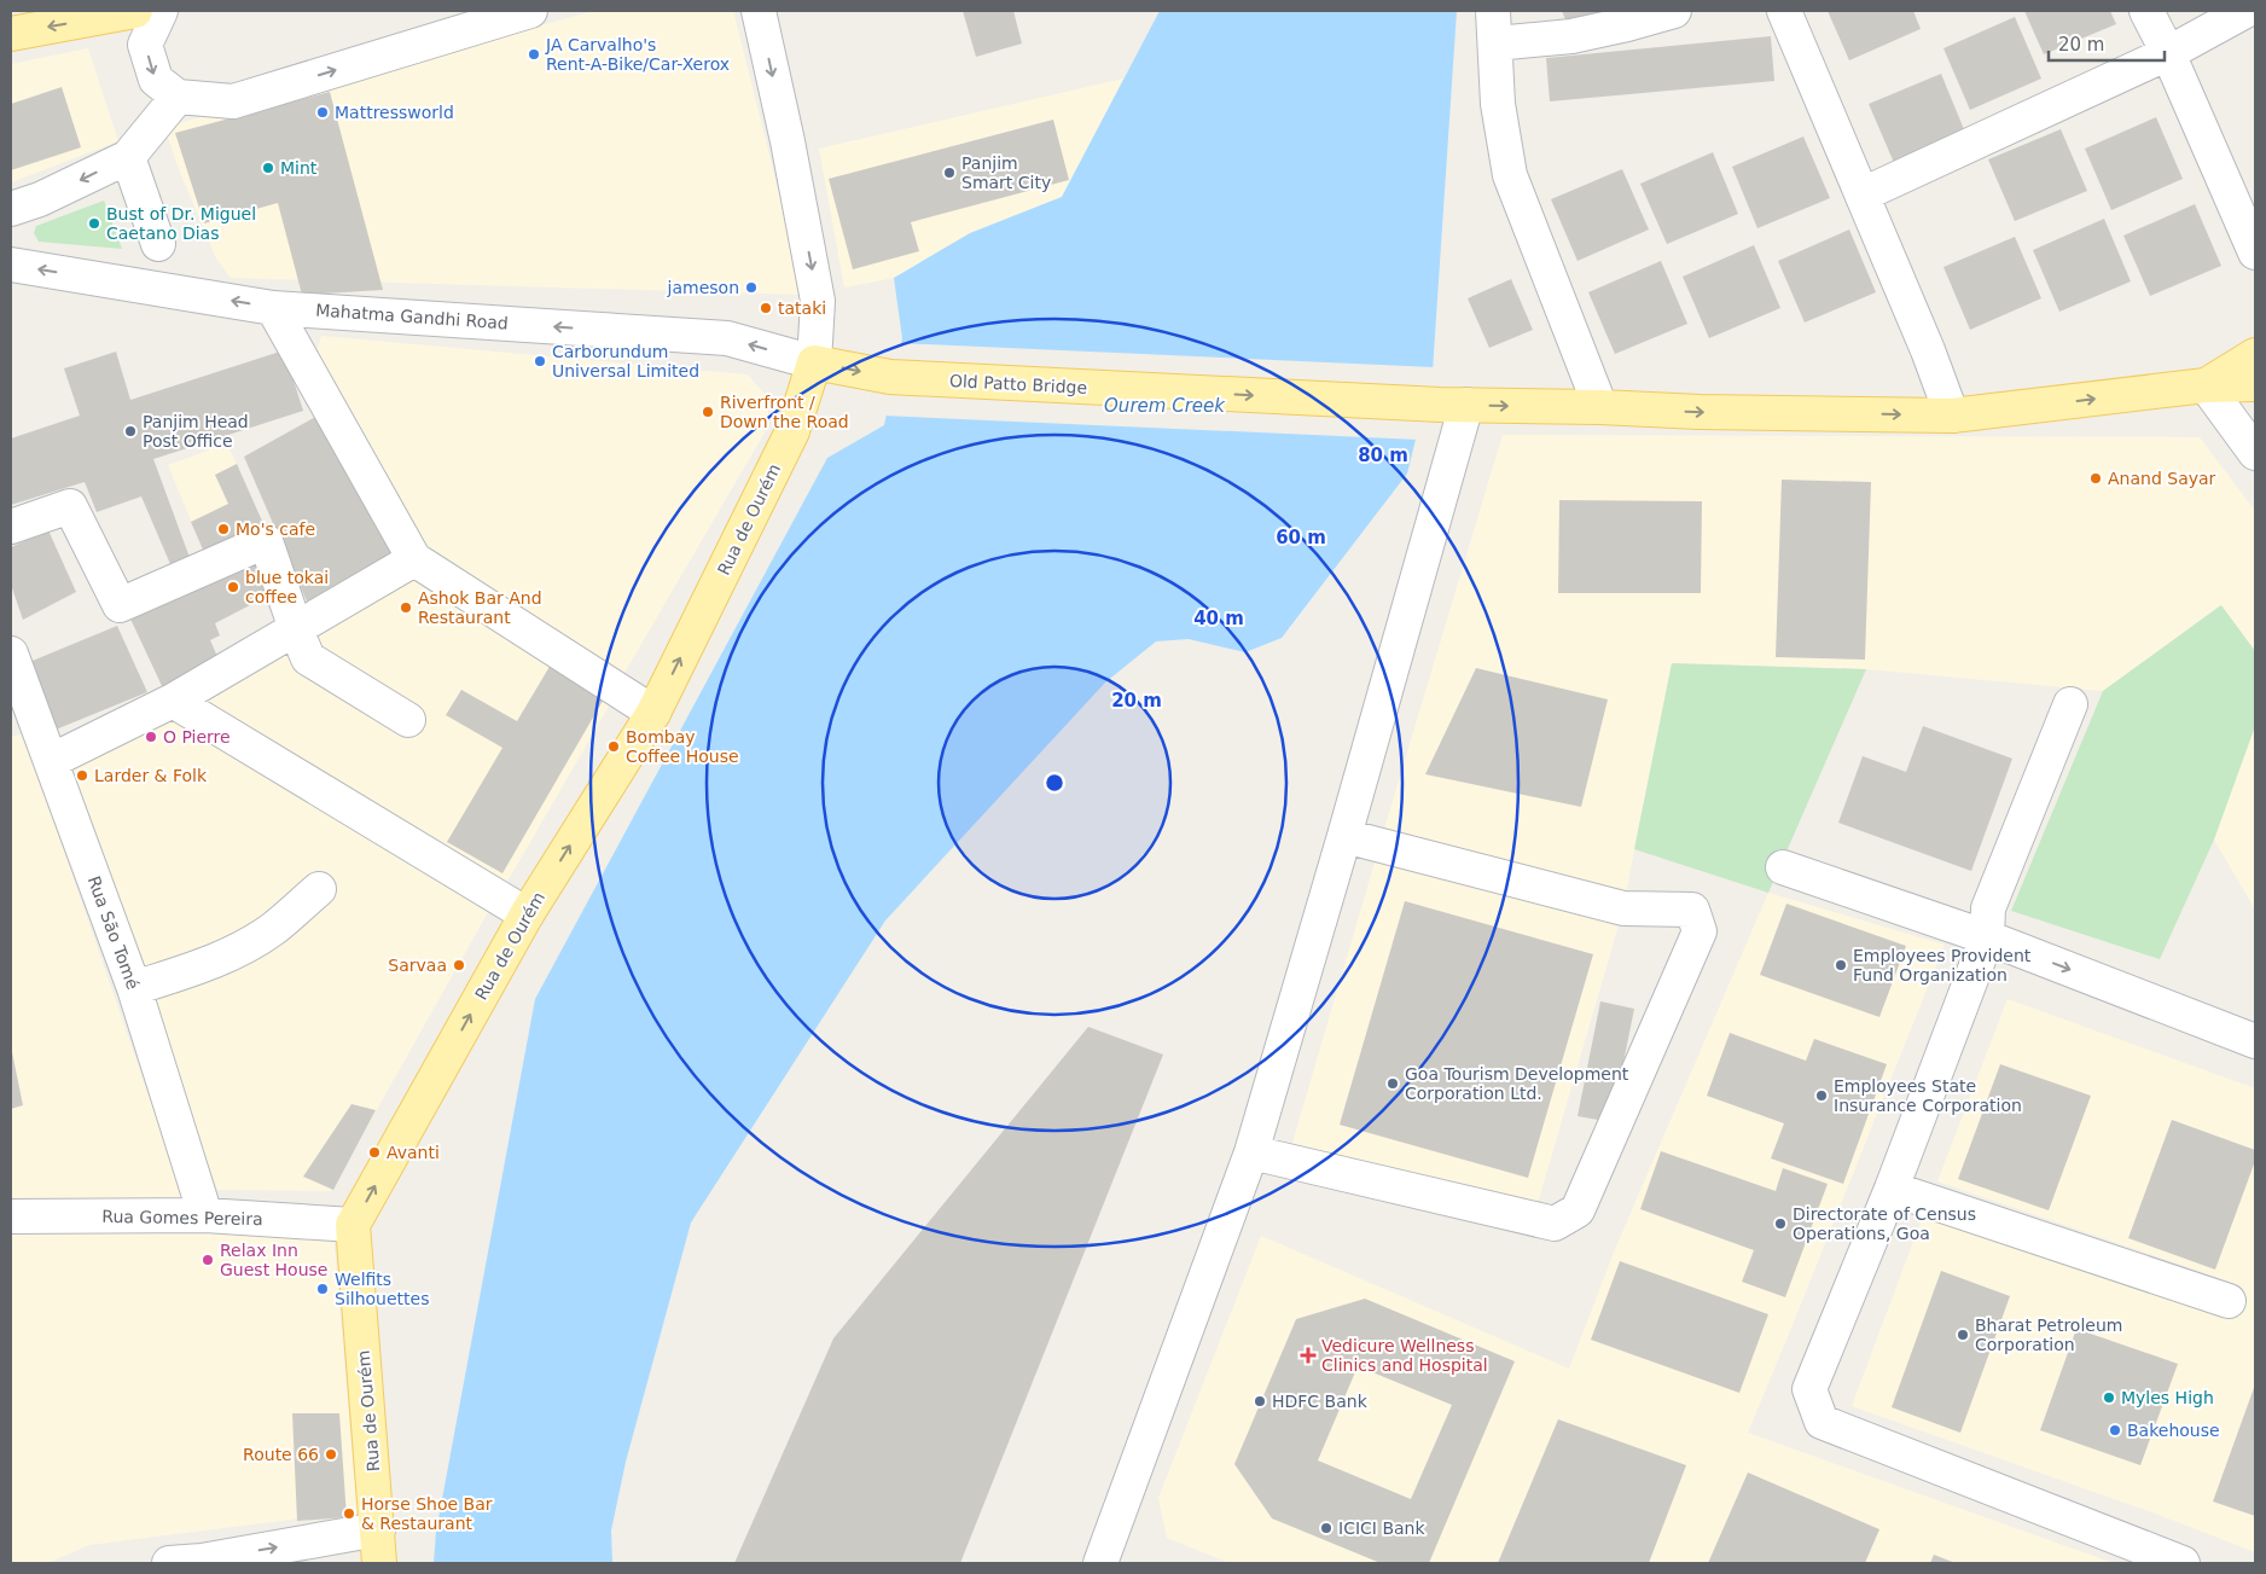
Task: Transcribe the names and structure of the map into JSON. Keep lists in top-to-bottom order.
{
  "streets": {
    "main road": ["Old Patto Bridge", "Rua de Ourém"],
    "street": ["Mahatma Gandhi Road", "Rua São Tomé", "Rua Gomes Pereira"]
  },
  "crossings": [
    ["Mahatma Gandhi Road", "Old Patto Bridge"],
    ["Mahatma Gandhi Road", "Rua de Ourém"],
    ["Old Patto Bridge", "Rua de Ourém"],
    ["Rua de Ourém", "Rua Gomes Pereira"],
    ["Rua São Tomé", "Rua Gomes Pereira"]
  ],
  "one_way": ["Old Patto Bridge", "Rua de Ourém"],
  "water": ["Ourem Creek"],
  "places": {
    "other": [
      "JA Carvalho's Rent-A-Bike/Car-Xerox",
      "Mattressworld",
      "Mint",
      "Panjim Smart City",
      "Bust of Dr. Miguel Caetano Dias",
      "jameson",
      "tataki",
      "Carborundum Universal Limited",
      "Riverfront / Down the Road",
      "Panjim Head Post Office",
      "Anand Sayar",
      "Mo's cafe",
      "blue tokai coffee",
      "Ashok Bar And Restaurant",
      "O Pierre",
      "Bombay Coffee House",
      "Larder & Folk",
      "Sarvaa",
      "Employees Provident Fund Organization",
      "Goa Tourism Development Corporation Ltd.",
      "Employees State Insurance Corporation",
      "Avanti",
      "Directorate of Census Operations, Goa",
      "Relax Inn Guest House",
      "Welfits Silhouettes",
      "Bharat Petroleum Corporation",
      "Myles High",
      "HDFC Bank",
      "Bakehouse",
      "Route 66",
      "Horse Shoe Bar & Restaurant",
      "ICICI Bank"
    ],
    "health": ["Vedicure Wellness Clinics and Hospital"]
  },
  "scale_bar": "20 m",
  "rings": [
    "80 m",
    "60 m",
    "40 m",
    "20 m"
  ]
}
